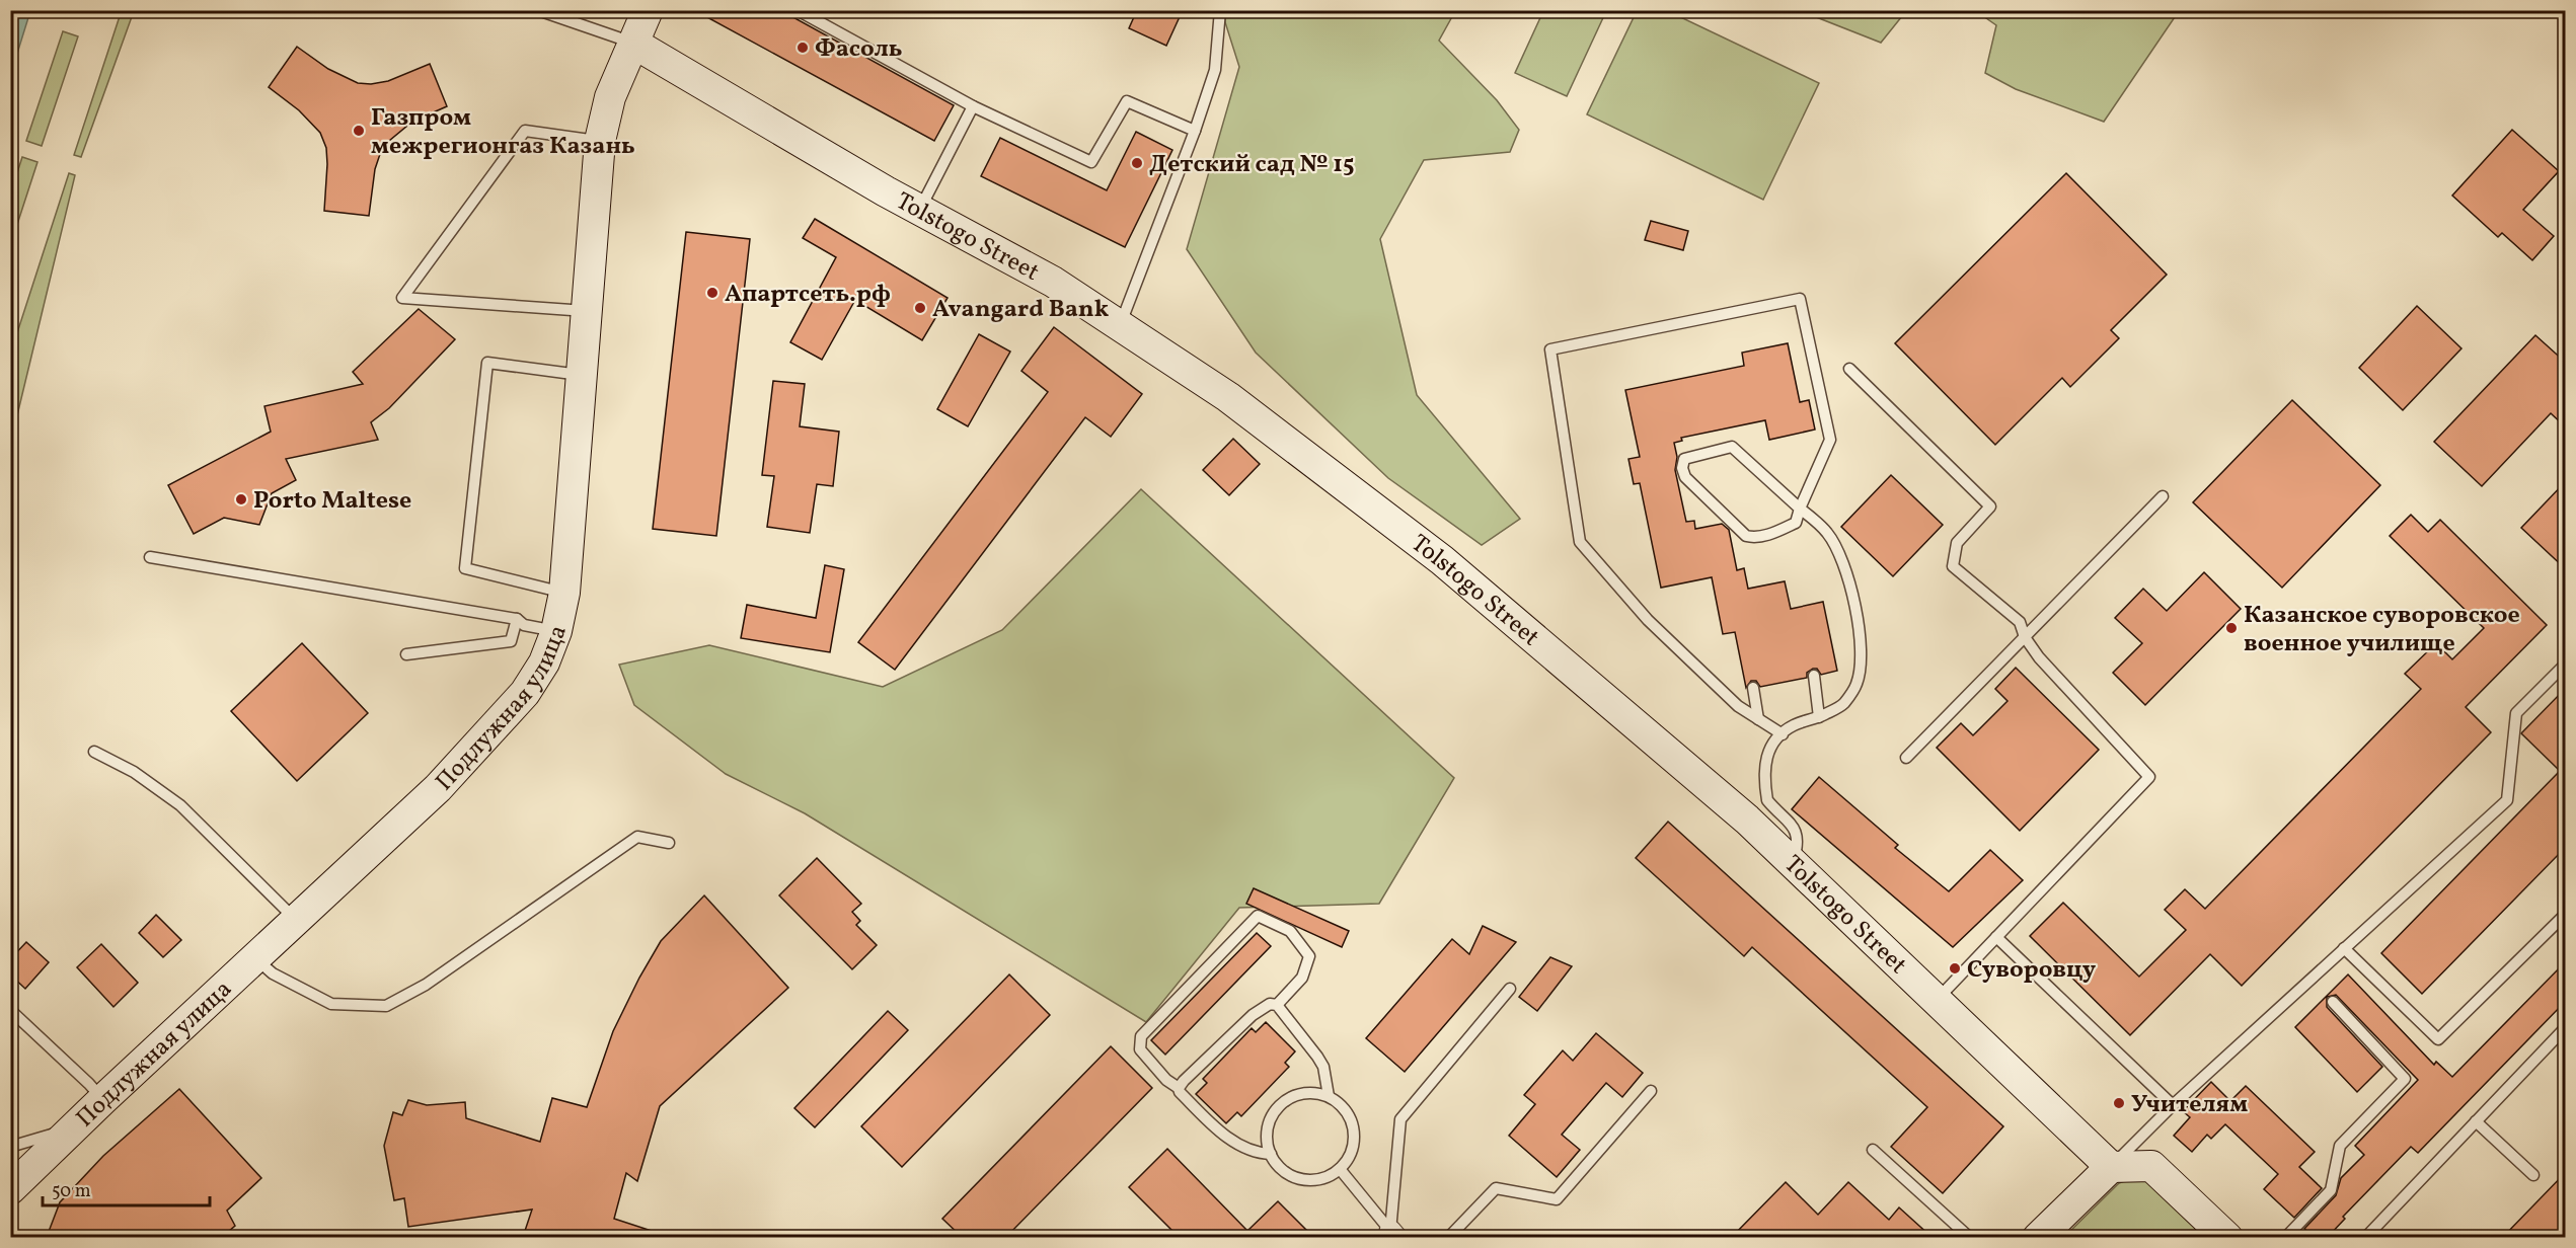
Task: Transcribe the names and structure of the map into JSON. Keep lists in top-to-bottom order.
{
  "streets": {
    "street": ["Tolstogo Street", "Подлужная улица"]
  },
  "crossings": [
    ["Tolstogo Street", "Подлужная улица"]
  ],
  "places": [
    "Фасоль",
    "Газпром межрегионгаз Казань",
    "Детский сад № 15",
    "Апартсеть.рф",
    "Avangard Bank",
    "Porto Maltese",
    "Казанское суворовское военное училище",
    "Суворовцу",
    "Учителям"
  ],
  "scale_bar": "50 m"
}
